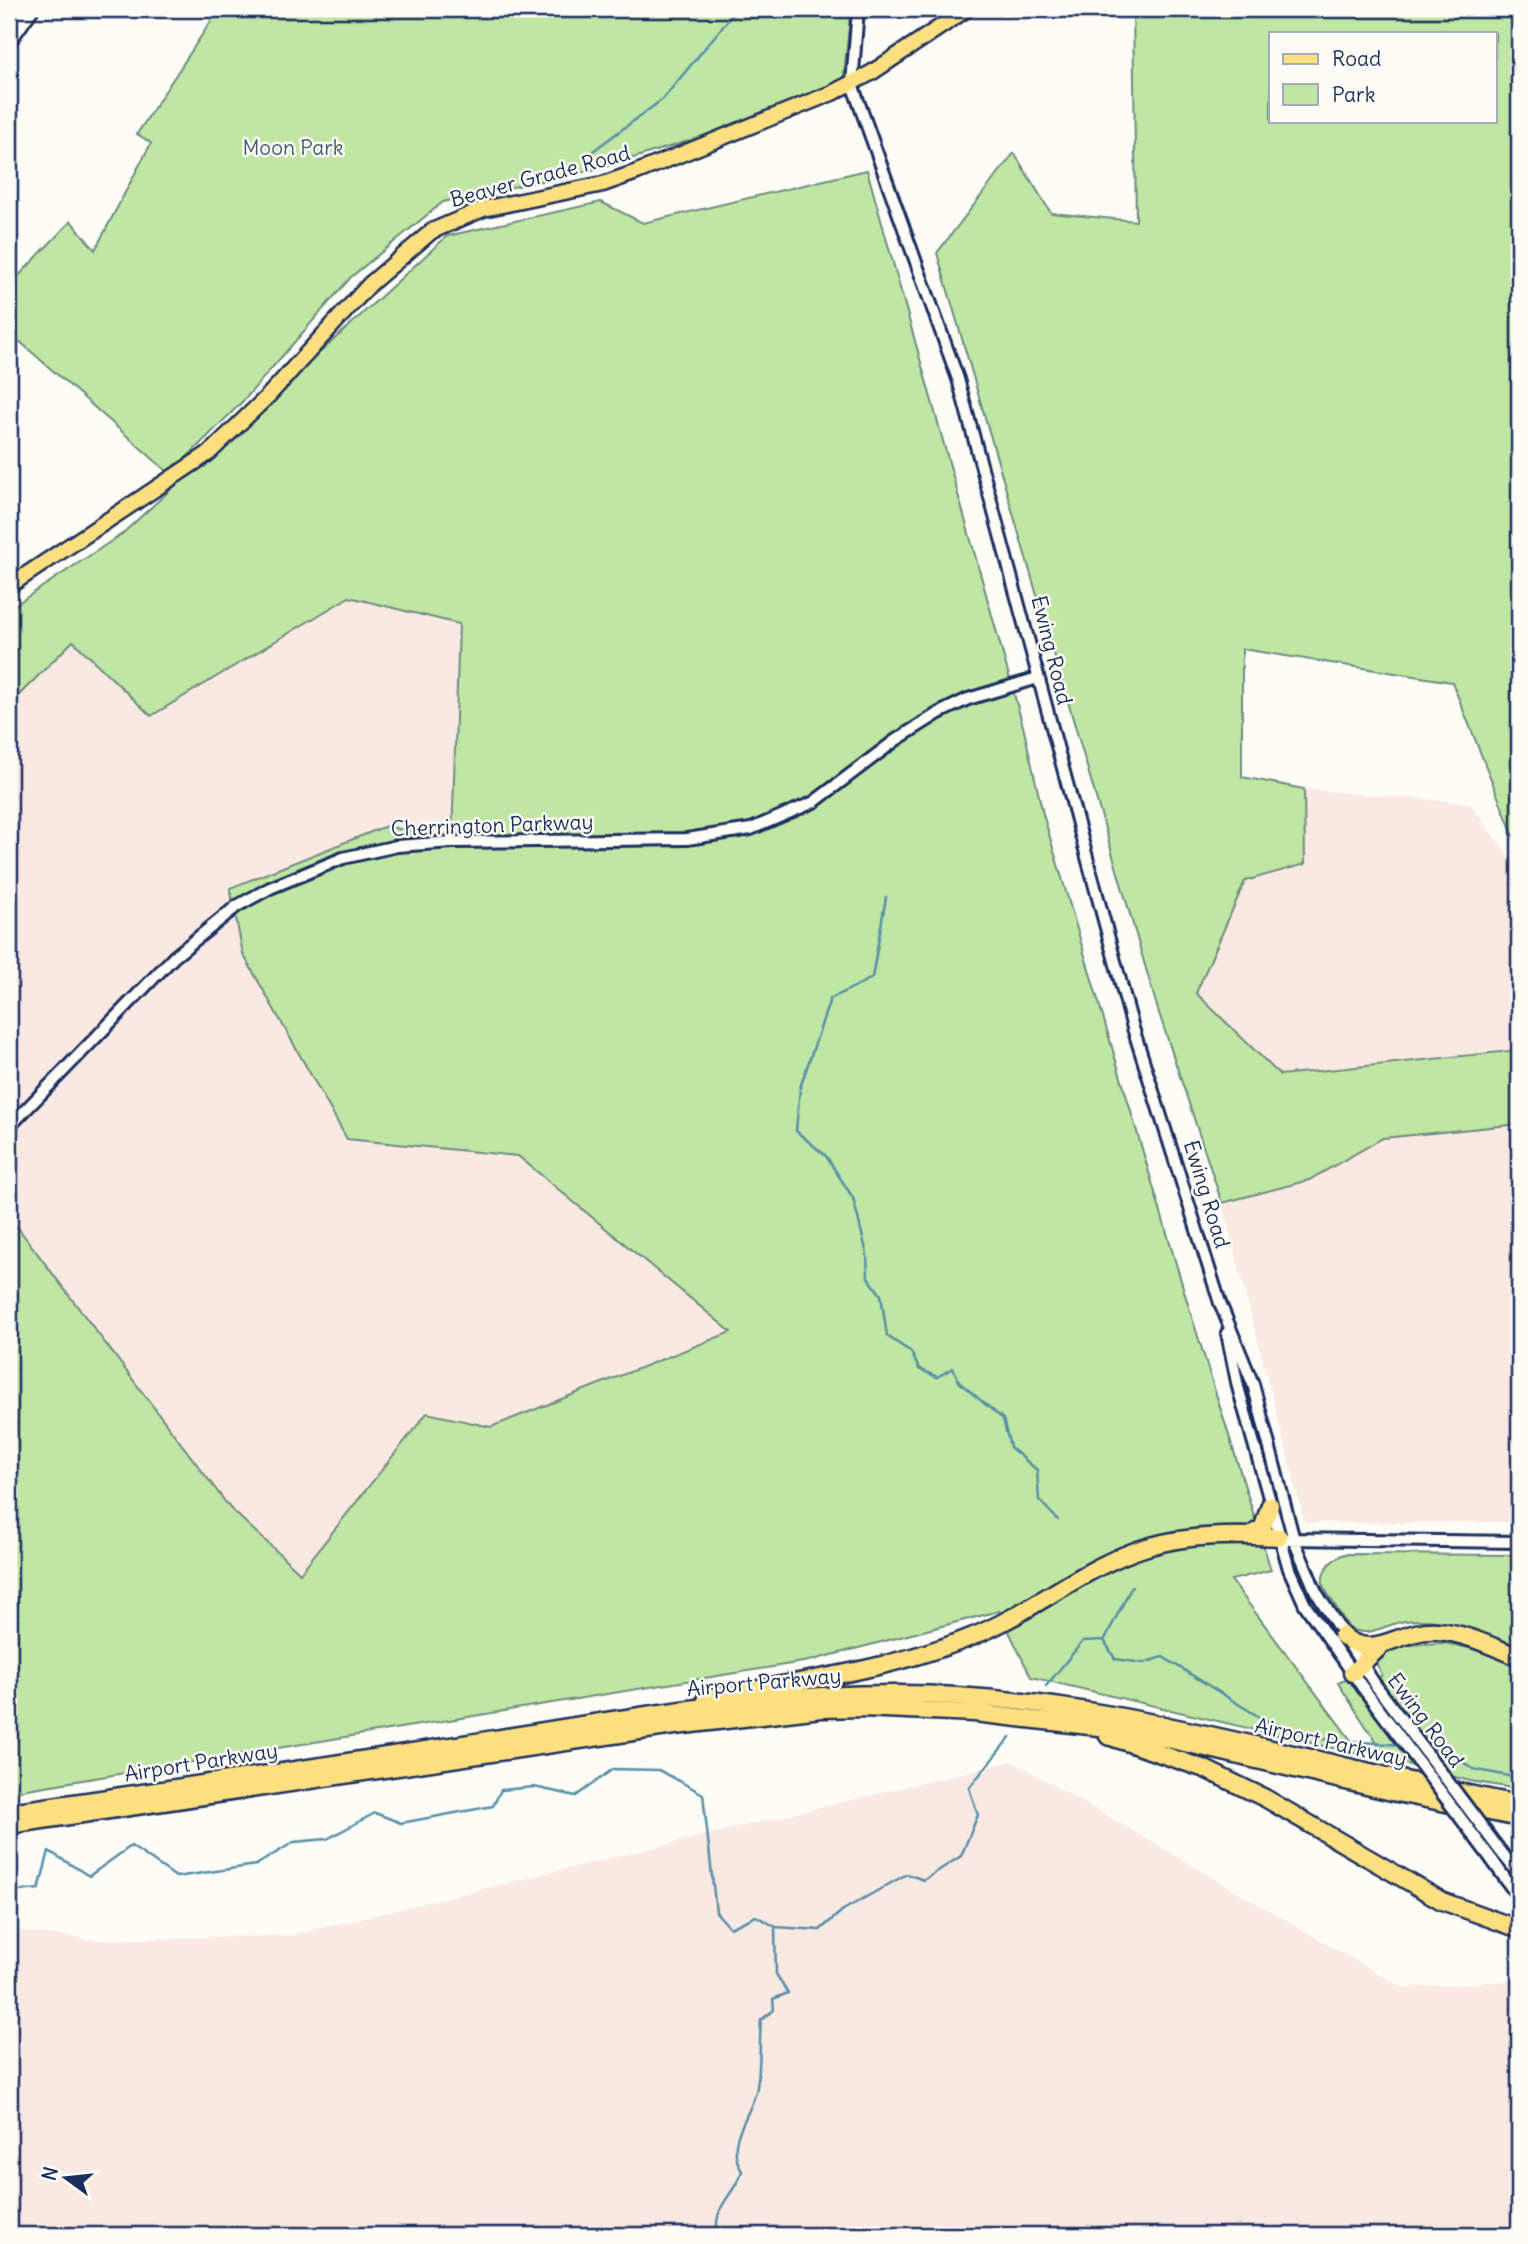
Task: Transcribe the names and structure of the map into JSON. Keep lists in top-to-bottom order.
{
  "streets": {
    "highway": ["Airport Parkway"],
    "main road": ["Beaver Grade Road"],
    "street": ["Ewing Road", "Cherrington Parkway"]
  },
  "crossings": [
    ["Beaver Grade Road", "Ewing Road"],
    ["Ewing Road", "Cherrington Parkway"]
  ],
  "parks": ["Moon Park"],
  "legend": ["Road", "Park"],
  "north": "left"
}
